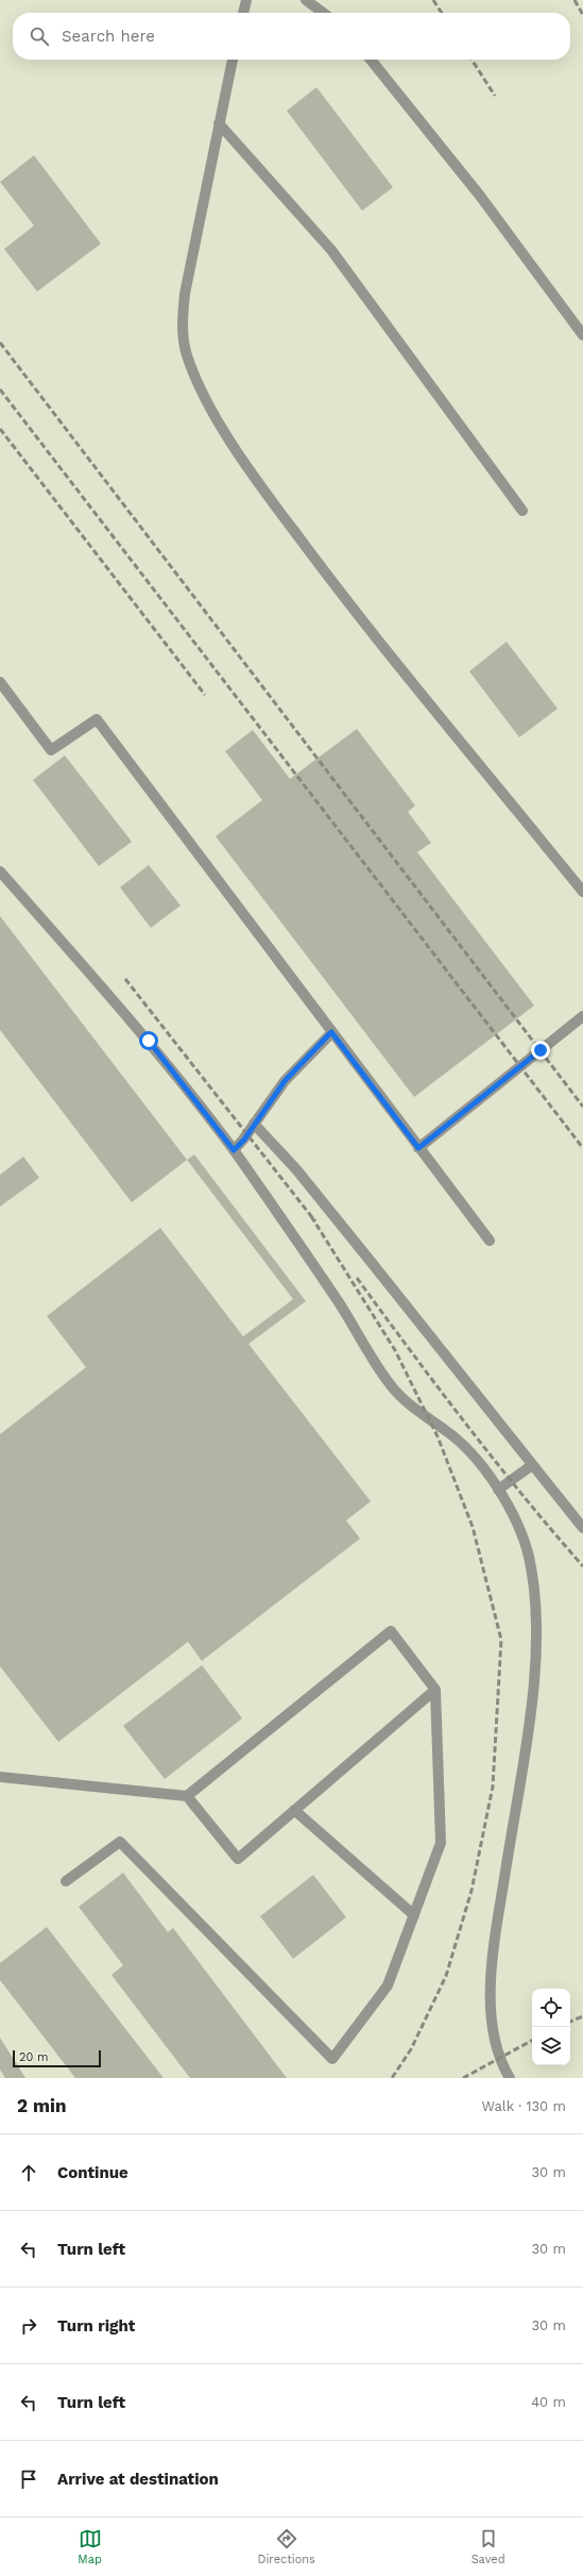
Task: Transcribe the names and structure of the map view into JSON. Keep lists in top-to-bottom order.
{
  "scale_bar": "20 m",
  "page": {
    "search": "Search here",
    "scale": "20 m",
    "heading": ["2 min", "Walk · 130 m"],
    "list": [
      ["Continue", "30 m"],
      ["Turn left", "30 m"],
      ["Turn right", "30 m"],
      ["Turn left", "40 m"],
      "Arrive at destination"
    ],
    "nav": ["Map", "Directions", "Saved"]
  }
}
